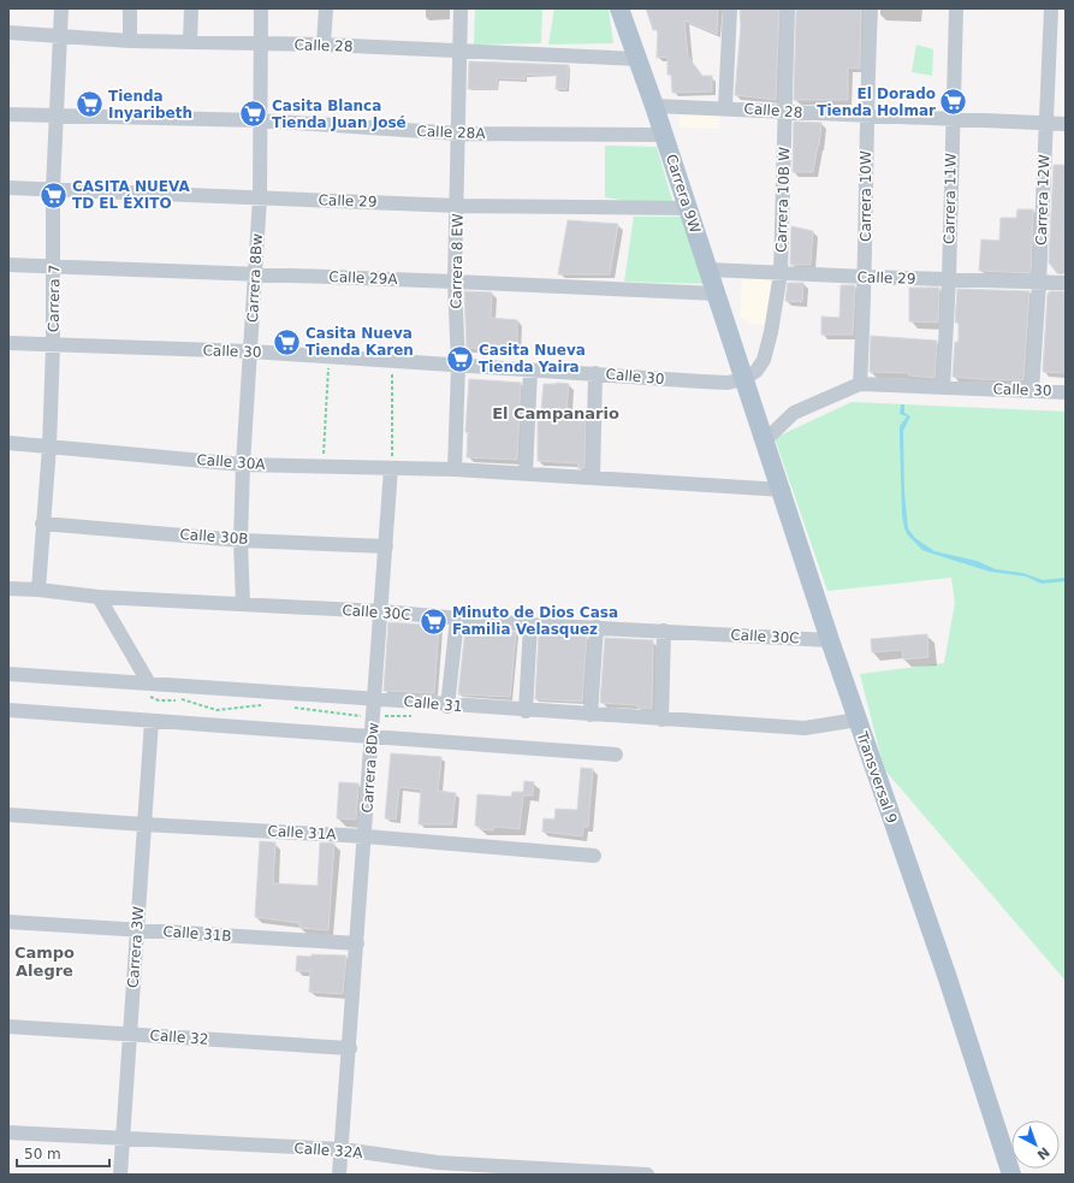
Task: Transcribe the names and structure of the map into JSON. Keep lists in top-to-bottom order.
{
  "streets": {
    "main road": ["Carrera 9W", "Transversal 9"],
    "street": [
      "Calle 28",
      "Calle 28A",
      "Carrera 10W",
      "Carrera 11W",
      "Carrera 10B W",
      "Carrera 12W",
      "Calle 29",
      "Carrera 8 EW",
      "Carrera 8Bw",
      "Calle 29A",
      "Carrera 7",
      "Calle 30",
      "Calle 30A",
      "Calle 30B",
      "Calle 30C",
      "Calle 31",
      "Carrera 8Dw",
      "Calle 31A",
      "Calle 31B",
      "Carrera 3W",
      "Calle 32",
      "Calle 32A"
    ]
  },
  "crossings": [
    ["Calle 28", "Carrera 9W"],
    ["Calle 28", "Carrera 10W"],
    ["Calle 28", "Carrera 11W"],
    ["Calle 28", "Carrera 10B W"],
    ["Calle 28", "Carrera 12W"],
    ["Calle 28", "Carrera 8 EW"],
    ["Calle 28", "Carrera 8Bw"],
    ["Calle 28", "Carrera 7"],
    ["Calle 28A", "Carrera 9W"],
    ["Calle 28A", "Carrera 8 EW"],
    ["Calle 28A", "Carrera 8Bw"],
    ["Calle 28A", "Carrera 7"],
    ["Carrera 9W", "Carrera 10B W"],
    ["Carrera 9W", "Calle 29"],
    ["Carrera 9W", "Calle 29A"],
    ["Carrera 9W", "Calle 30"],
    ["Carrera 9W", "Transversal 9"],
    ["Carrera 10W", "Calle 29"],
    ["Carrera 10W", "Calle 30"],
    ["Carrera 11W", "Calle 29"],
    ["Carrera 11W", "Calle 30"],
    ["Carrera 10B W", "Calle 29"],
    ["Carrera 10B W", "Calle 30"],
    ["Carrera 10B W", "Transversal 9"],
    ["Carrera 12W", "Calle 29"],
    ["Carrera 12W", "Calle 30"],
    ["Calle 29", "Carrera 8 EW"],
    ["Calle 29", "Carrera 8Bw"],
    ["Calle 29", "Carrera 7"],
    ["Carrera 8 EW", "Calle 29A"],
    ["Carrera 8 EW", "Calle 30"],
    ["Carrera 8 EW", "Calle 30A"],
    ["Carrera 8Bw", "Calle 29A"],
    ["Carrera 8Bw", "Calle 30"],
    ["Carrera 8Bw", "Calle 30A"],
    ["Carrera 8Bw", "Calle 30B"],
    ["Carrera 8Bw", "Calle 30C"],
    ["Calle 29A", "Carrera 7"],
    ["Carrera 7", "Calle 30"],
    ["Carrera 7", "Calle 30A"],
    ["Carrera 7", "Calle 30B"],
    ["Carrera 7", "Calle 30C"],
    ["Calle 30", "Transversal 9"],
    ["Calle 30A", "Carrera 8Dw"],
    ["Calle 30A", "Transversal 9"],
    ["Calle 30B", "Carrera 8Dw"],
    ["Calle 30C", "Carrera 8Dw"],
    ["Calle 30C", "Transversal 9"],
    ["Calle 31", "Carrera 8Dw"],
    ["Calle 31", "Transversal 9"],
    ["Carrera 8Dw", "Calle 31A"],
    ["Carrera 8Dw", "Calle 31B"],
    ["Carrera 8Dw", "Calle 32"],
    ["Carrera 8Dw", "Calle 32A"],
    ["Calle 31A", "Carrera 3W"],
    ["Calle 31B", "Carrera 3W"],
    ["Carrera 3W", "Calle 32"],
    ["Carrera 3W", "Calle 32A"]
  ],
  "districts": ["El Campanario", "Campo Alegre"],
  "places": {
    "supermarket": [
      "El Dorado Tienda Holmar",
      "Tienda Inyaribeth",
      "Casita Blanca Tienda Juan José",
      "CASITA NUEVA TD EL ÉXITO",
      "Casita Nueva Tienda Karen",
      "Casita Nueva Tienda Yaira",
      "Minuto de Dios Casa Familia Velasquez"
    ]
  },
  "scale_bar": "50 m",
  "north": "bottom right"
}
